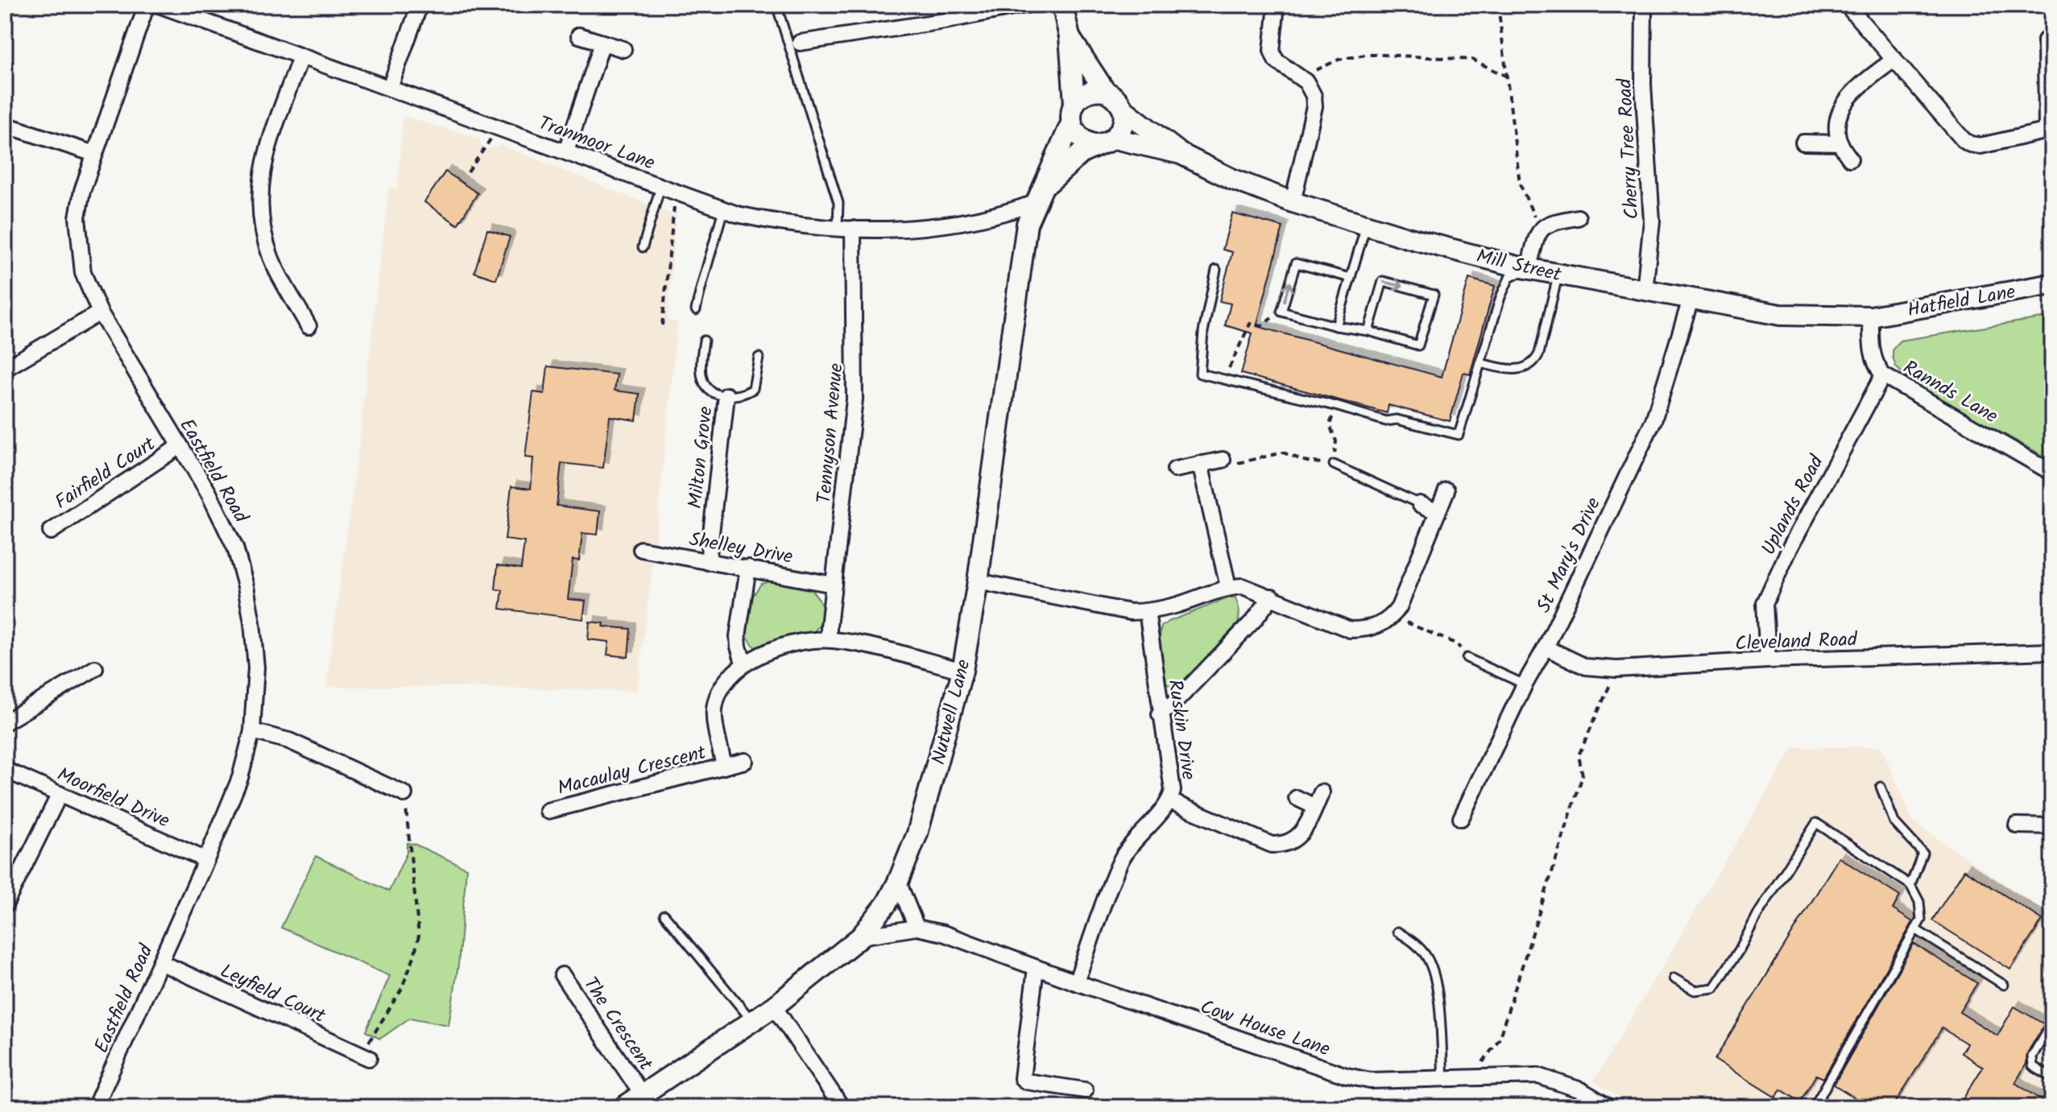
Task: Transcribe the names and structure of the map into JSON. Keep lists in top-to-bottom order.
{
  "streets": {
    "street": [
      "Tranmoor Lane",
      "Cherry Tree Road",
      "Mill Street",
      "Hatfield Lane",
      "Rannds Lane",
      "Tennyson Avenue",
      "Milton Grove",
      "Eastfield Road",
      "Fairfield Court",
      "Uplands Road",
      "Shelley Drive",
      "St Mary's Drive",
      "Cleveland Road",
      "Nutwell Lane",
      "Ruskin Drive",
      "Macaulay Crescent",
      "Moorfield Drive",
      "Leyfield Court",
      "The Crescent",
      "Cow House Lane"
    ]
  },
  "crossings": [
    ["Tranmoor Lane", "Tennyson Avenue"],
    ["Tranmoor Lane", "Nutwell Lane"],
    ["Cherry Tree Road", "Mill Street"],
    ["Mill Street", "Hatfield Lane"],
    ["Mill Street", "Rannds Lane"],
    ["Mill Street", "St Mary's Drive"],
    ["Mill Street", "Nutwell Lane"],
    ["Hatfield Lane", "Rannds Lane"],
    ["Rannds Lane", "Uplands Road"],
    ["Tennyson Avenue", "Shelley Drive"],
    ["Tennyson Avenue", "Macaulay Crescent"],
    ["Milton Grove", "Shelley Drive"],
    ["Eastfield Road", "Fairfield Court"],
    ["Eastfield Road", "Moorfield Drive"],
    ["Eastfield Road", "Leyfield Court"],
    ["Uplands Road", "Cleveland Road"],
    ["St Mary's Drive", "Cleveland Road"],
    ["Nutwell Lane", "Macaulay Crescent"],
    ["Nutwell Lane", "The Crescent"],
    ["Nutwell Lane", "Cow House Lane"],
    ["Ruskin Drive", "Cow House Lane"]
  ]
}
